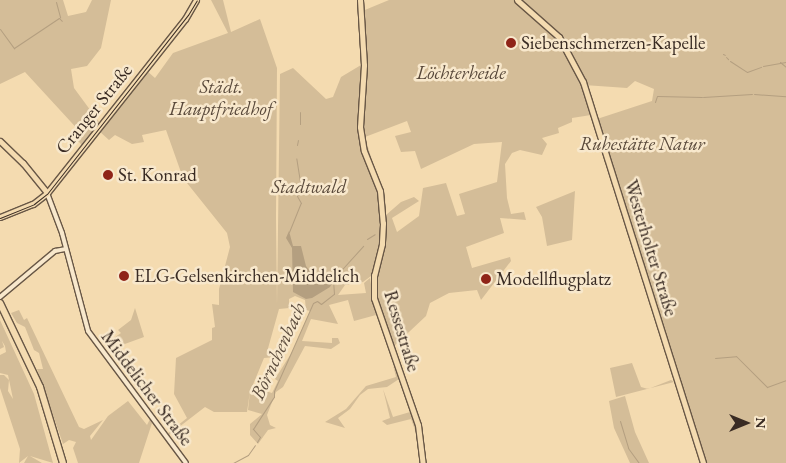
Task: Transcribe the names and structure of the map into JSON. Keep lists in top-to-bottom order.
{
  "streets": {
    "main road": ["Cranger Straße", "Westerholter Straße", "Ressestraße"],
    "street": ["Middelicher Straße"]
  },
  "crossings": [
    ["Cranger Straße", "Middelicher Straße"]
  ],
  "water": ["Börnchenbach"],
  "parks": [
    "Löchterheide",
    "Städt. Hauptfriedhof",
    "Ruhestätte Natur",
    "Stadtwald"
  ],
  "places": [
    "Siebenschmerzen-Kapelle",
    "St. Konrad",
    "ELG-Gelsenkirchen-Middelich",
    "Modellflugplatz"
  ],
  "north": "right"
}
